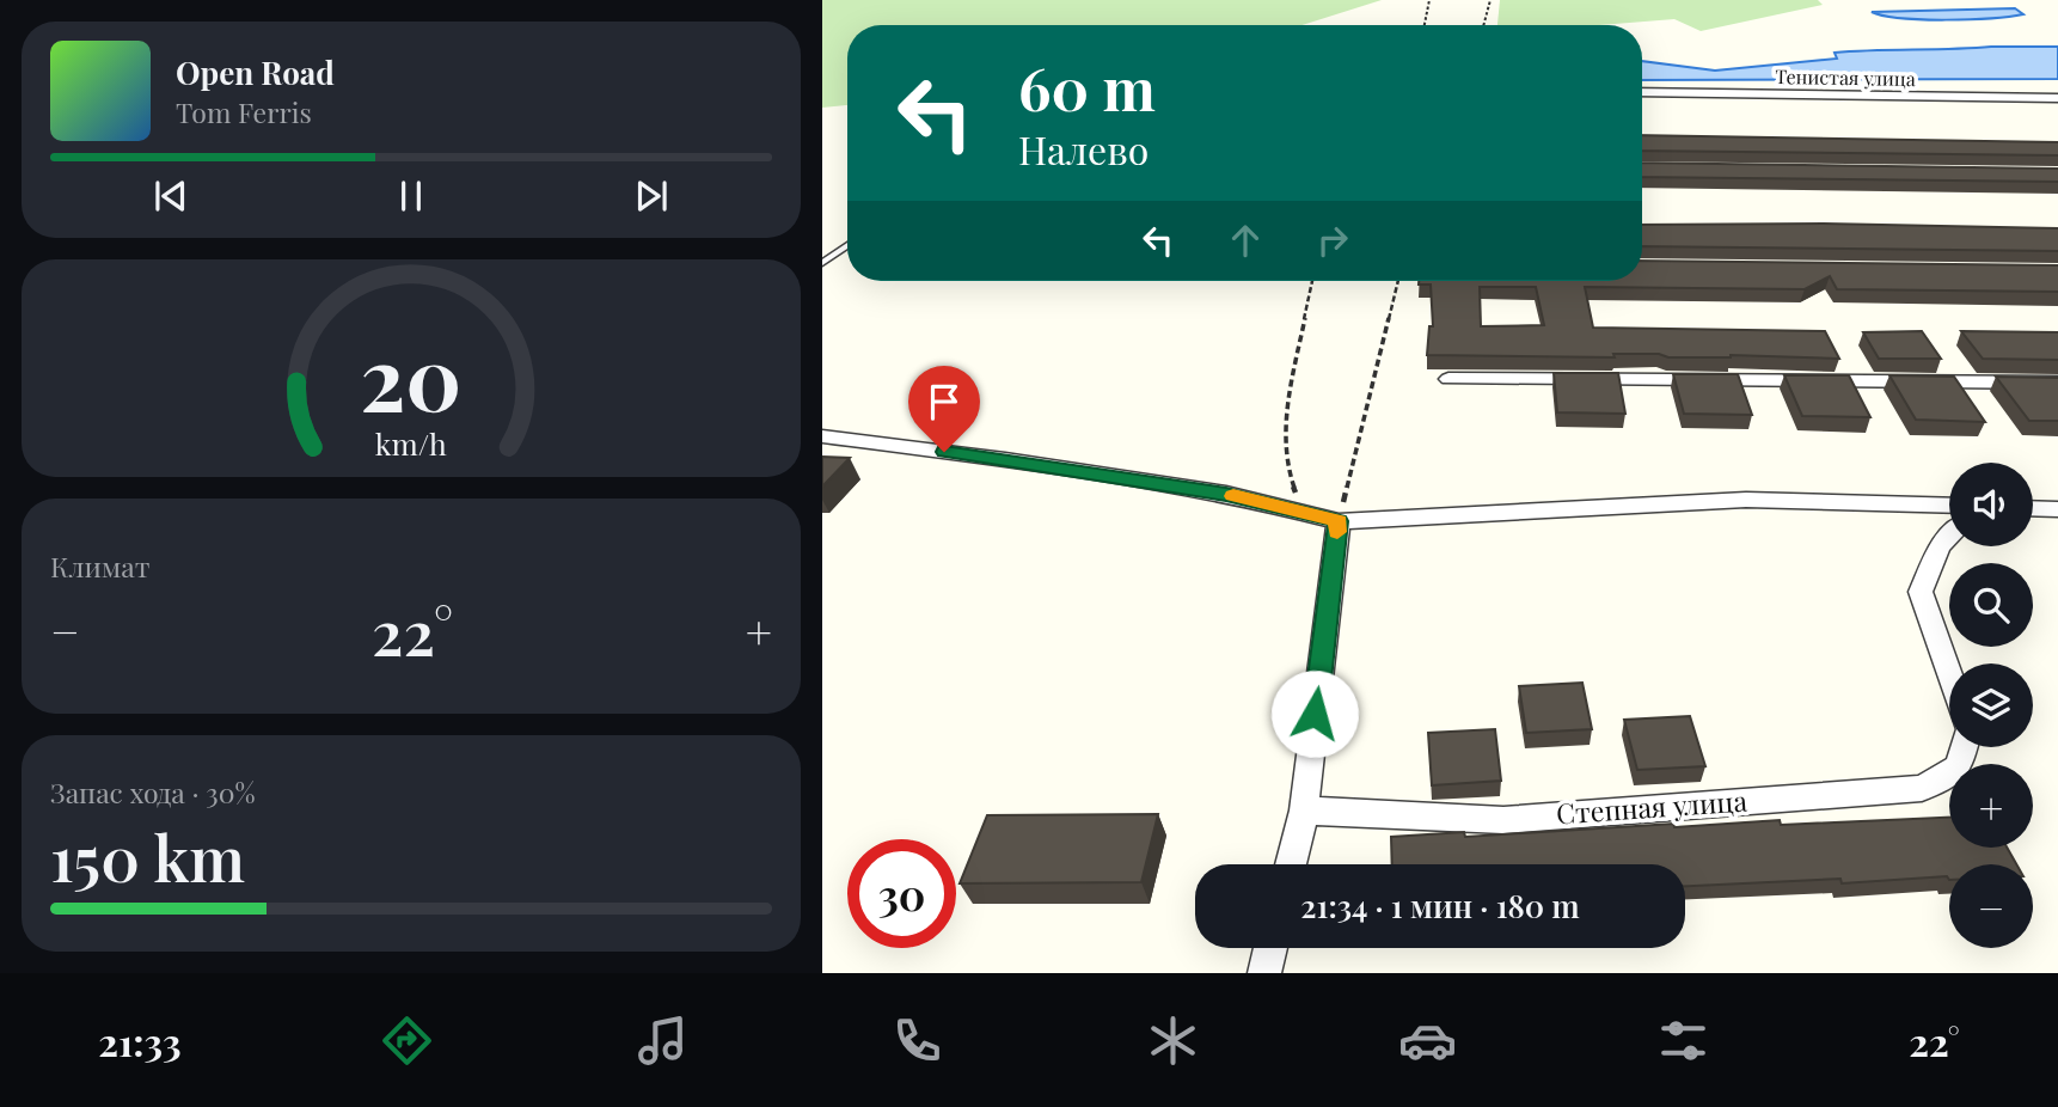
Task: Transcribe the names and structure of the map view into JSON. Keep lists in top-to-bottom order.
{
  "streets": {
    "street": ["Тенистая улица", "Степная улица"]
  },
  "page": {
    "turn": ["60 m", "Налево"],
    "song": ["Open Road", "Tom Ferris"],
    "map_buttons": ["+", "−"],
    "tile": [
      "Климат",
      ["Запас хода · 30%", "150 km"]
    ],
    "heat": ["−", "22°", "+"],
    "limit": "30",
    "trip": "21:34 · 1 мин · 180 m",
    "tabs": ["21:33", "22°"],
    "gauge": ["20", "km/h"]
  }
}
